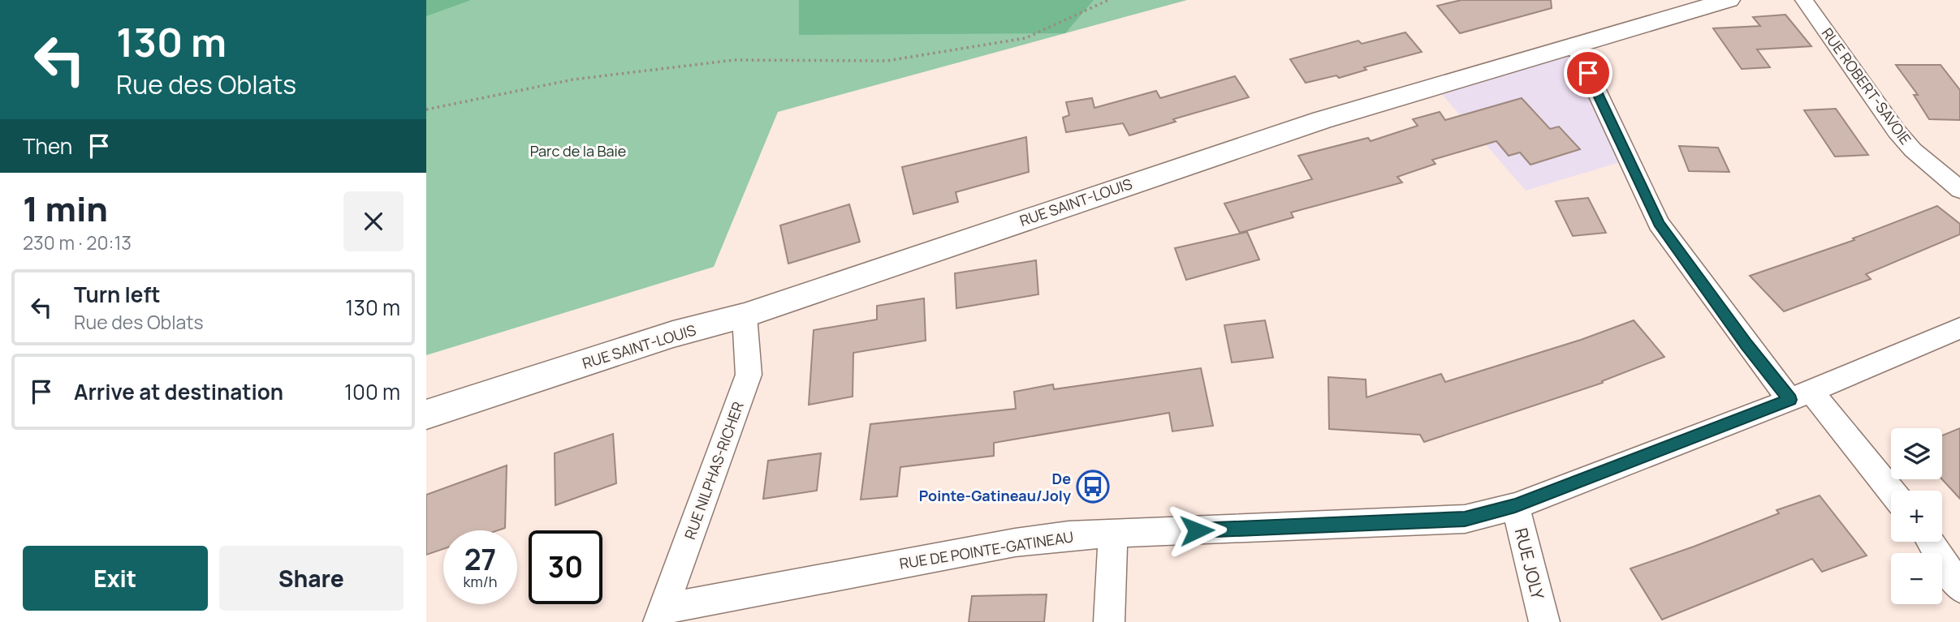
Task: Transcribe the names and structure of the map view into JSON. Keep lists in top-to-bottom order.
{
  "streets": {
    "street": [
      "RUE ROBERT-SAVOIE",
      "RUE SAINT-LOUIS",
      "RUE NILPHAS-RICHER",
      "RUE DE POINTE-GATINEAU",
      "RUE JOLY"
    ]
  },
  "crossings": [
    ["RUE SAINT-LOUIS", "RUE NILPHAS-RICHER"],
    ["RUE NILPHAS-RICHER", "RUE DE POINTE-GATINEAU"],
    ["RUE DE POINTE-GATINEAU", "RUE JOLY"]
  ],
  "parks": ["Parc de la Baie"],
  "places": {
    "bus stop": ["De Pointe-Gatineau/Joly"]
  },
  "page": {
    "turn": ["130 m", "Rue des Oblats"],
    "then": "Then",
    "heading": ["1 min", "230 m · 20:13"],
    "list": [
      {
        "name": "Turn left",
        "note": "Rue des Oblats",
        "value": "130 m"
      },
      {
        "name": "Arrive at destination",
        "value": "100 m"
      }
    ],
    "map_buttons": ["+", "−"],
    "speed": "27 km/h",
    "limit": "30",
    "buttons": ["Exit", "Share"]
  }
}
